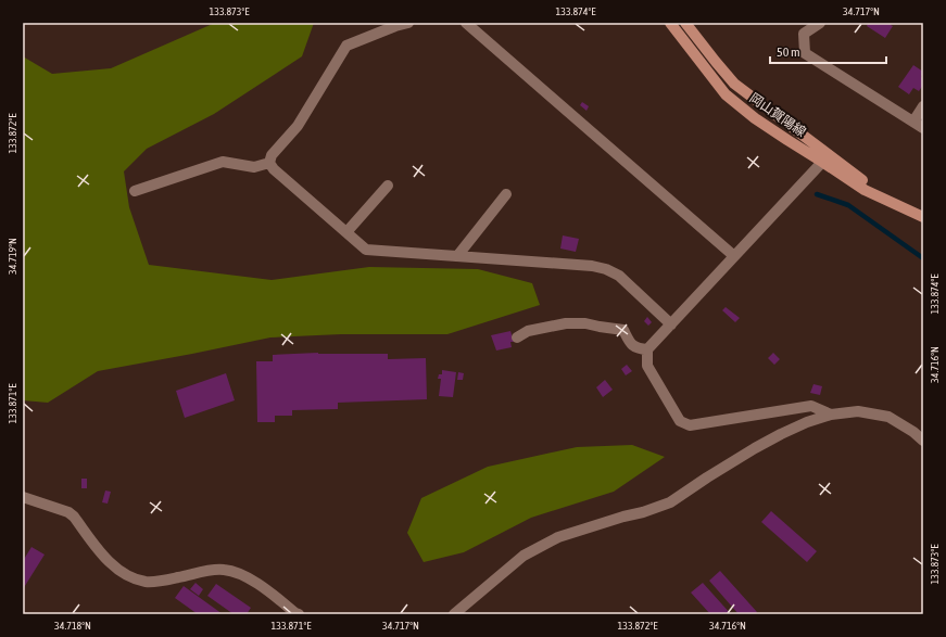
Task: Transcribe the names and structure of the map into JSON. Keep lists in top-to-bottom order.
{
  "streets": {
    "main road": ["岡山賀陽線"]
  },
  "scale_bar": "50 m",
  "coordinates": [
    "133.873°E",
    "133.874°E",
    "34.717°N",
    "133.872°E",
    "34.719°N",
    "34.716°N",
    "133.871°E",
    "34.718°N"
  ]
}
